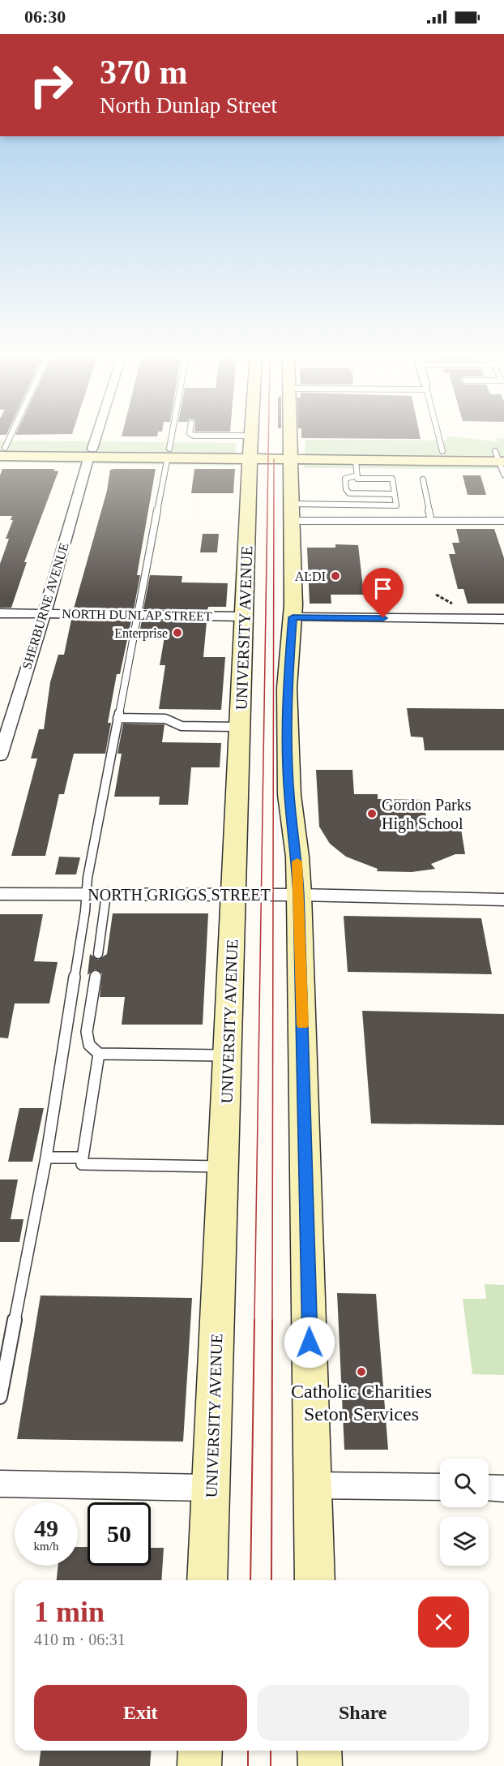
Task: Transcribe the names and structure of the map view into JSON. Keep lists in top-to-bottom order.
{
  "streets": {
    "main road": ["UNIVERSITY AVENUE"],
    "street": ["SHERBURNE AVENUE", "NORTH DUNLAP STREET", "NORTH GRIGGS STREET"]
  },
  "crossings": [
    ["SHERBURNE AVENUE", "NORTH DUNLAP STREET"],
    ["NORTH DUNLAP STREET", "UNIVERSITY AVENUE"],
    ["UNIVERSITY AVENUE", "NORTH GRIGGS STREET"]
  ],
  "places": [
    "ALDI",
    "Enterprise",
    "Gordon Parks High School",
    "Catholic Charities Seton Services"
  ],
  "page": {
    "status": "06:30",
    "turn": ["370 m", "North Dunlap Street"],
    "speed": "49 km/h",
    "limit": "50",
    "heading": ["1 min", "410 m · 06:31"],
    "buttons": ["Exit", "Share"]
  }
}
